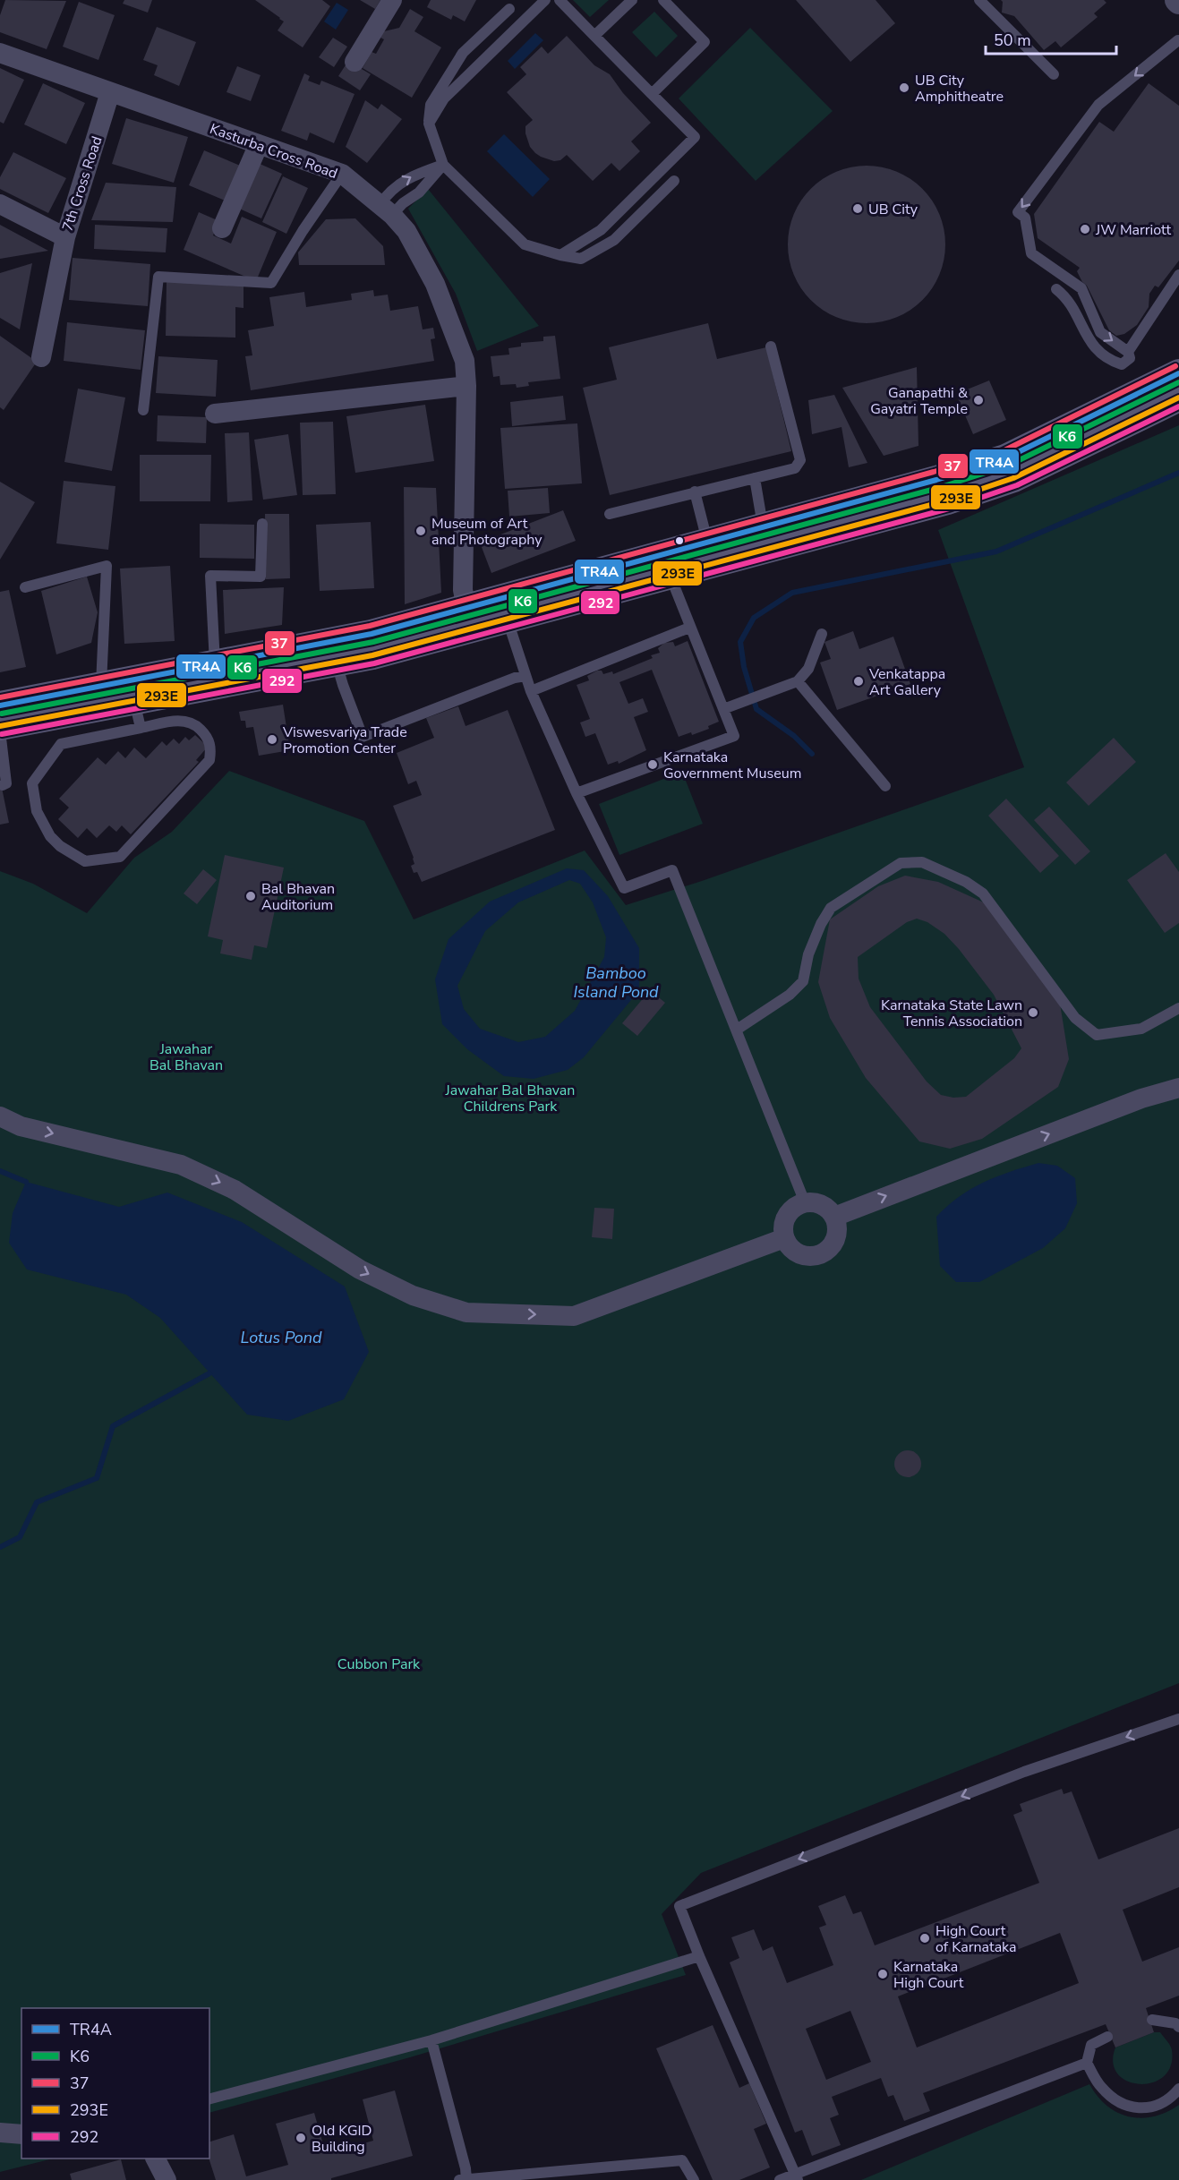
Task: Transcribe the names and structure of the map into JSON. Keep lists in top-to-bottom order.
{
  "streets": {
    "street": ["Kasturba Cross Road", "7th Cross Road"]
  },
  "crossings": [
    ["Kasturba Cross Road", "7th Cross Road"]
  ],
  "water": ["Bamboo Island Pond", "Lotus Pond"],
  "parks": ["Jawahar Bal Bhavan", "Jawahar Bal Bhavan Childrens Park", "Cubbon Park"],
  "places": [
    "UB City Amphitheatre",
    "UB City",
    "JW Marriott",
    "Ganapathi & Gayatri Temple",
    "Museum of Art and Photography",
    "Venkatappa Art Gallery",
    "Viswesvariya Trade Promotion Center",
    "Karnataka Government Museum",
    "Bal Bhavan Auditorium",
    "Karnataka State Lawn Tennis Association",
    "High Court of Karnataka",
    "Karnataka High Court",
    "Old KGID Building"
  ],
  "lines": [
    "transit line 37",
    "transit line TR4A",
    "transit line K6",
    "transit line 293E",
    "transit line 292"
  ],
  "legend": [
    "TR4A",
    "K6",
    "37",
    "293E",
    "292"
  ],
  "scale_bar": "50 m"
}
